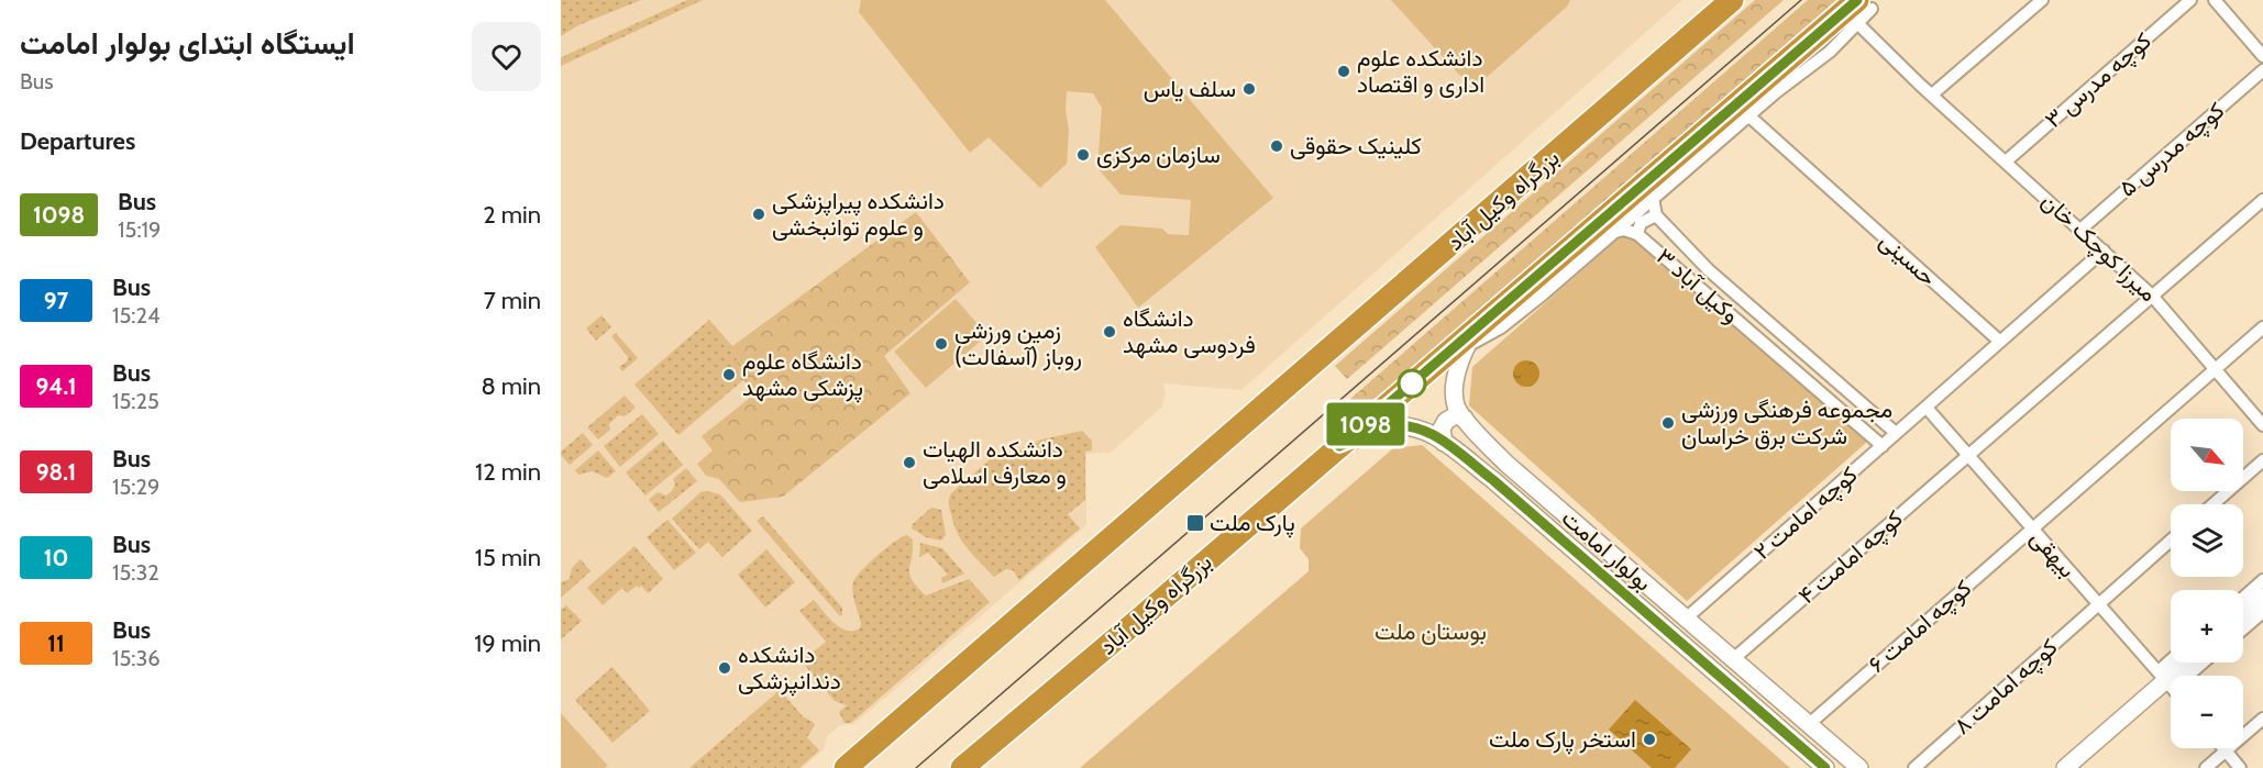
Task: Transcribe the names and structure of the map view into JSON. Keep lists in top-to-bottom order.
{
  "streets": {
    "highway": ["بزرگراه وکیل آباد"],
    "main road": ["بولوار امامت"],
    "street": [
      "کوچه مدرس ۳",
      "کوچه مدرس ۵",
      "میرزا کوچک خان",
      "حسینی",
      "۳ وکیل آباد",
      "کوچه امامت ۲",
      "بیهقی",
      "کوچه امامت ۴",
      "کوچه امامت ۶",
      "کوچه امامت ۸"
    ]
  },
  "crossings": [
    ["کوچه مدرس ۳", "میرزا کوچک خان"],
    ["کوچه مدرس ۵", "میرزا کوچک خان"],
    ["بزرگراه وکیل آباد", "میرزا کوچک خان"],
    ["بزرگراه وکیل آباد", "بولوار امامت"],
    ["میرزا کوچک خان", "کوچه امامت ۲"],
    ["میرزا کوچک خان", "کوچه امامت ۴"],
    ["میرزا کوچک خان", "کوچه امامت ۶"],
    ["حسینی", "کوچه امامت ۲"],
    ["کوچه امامت ۲", "بولوار امامت"],
    ["کوچه امامت ۲", "بیهقی"],
    ["بولوار امامت", "کوچه امامت ۴"],
    ["بولوار امامت", "کوچه امامت ۶"],
    ["بیهقی", "کوچه امامت ۴"],
    ["بیهقی", "کوچه امامت ۶"],
    ["بیهقی", "کوچه امامت ۸"]
  ],
  "parks": ["بوستان ملت"],
  "places": {
    "other": [
      "دانشکده علوم اداری و اقتصاد",
      "سلف یاس",
      "کلینیک حقوقی",
      "سازمان مرکزی",
      "دانشکده پیراپزشکی و علوم توانبخشی",
      "دانشگاه فردوسی مشهد",
      "زمین ورزشی روباز (آسفالت)",
      "دانشگاه علوم پزشکی مشهد",
      "مجموعه فرهنگی ورزشی شرکت برق خراسان",
      "دانشکده الهیات و معارف اسلامی",
      "دانشکده دندانپزشکی",
      "استخر پارک ملت"
    ],
    "transit": ["پارک ملت"]
  },
  "lines": ["bus line 1098"],
  "north": "bottom right",
  "page": {
    "heading": [
      ["ایستگاه ابتدای بولوار امامت", "Bus"],
      "Departures"
    ],
    "on_map": "1098",
    "list": [
      {
        "mark": "1098",
        "name": "Bus",
        "note": "15:19",
        "value": "2 min"
      },
      {
        "mark": "97",
        "name": "Bus",
        "note": "15:24",
        "value": "7 min"
      },
      {
        "mark": "94.1",
        "name": "Bus",
        "note": "15:25",
        "value": "8 min"
      },
      {
        "mark": "98.1",
        "name": "Bus",
        "note": "15:29",
        "value": "12 min"
      },
      {
        "mark": "10",
        "name": "Bus",
        "note": "15:32",
        "value": "15 min"
      },
      {
        "mark": "11",
        "name": "Bus",
        "note": "15:36",
        "value": "19 min"
      }
    ],
    "map_buttons": ["+", "−"]
  }
}
